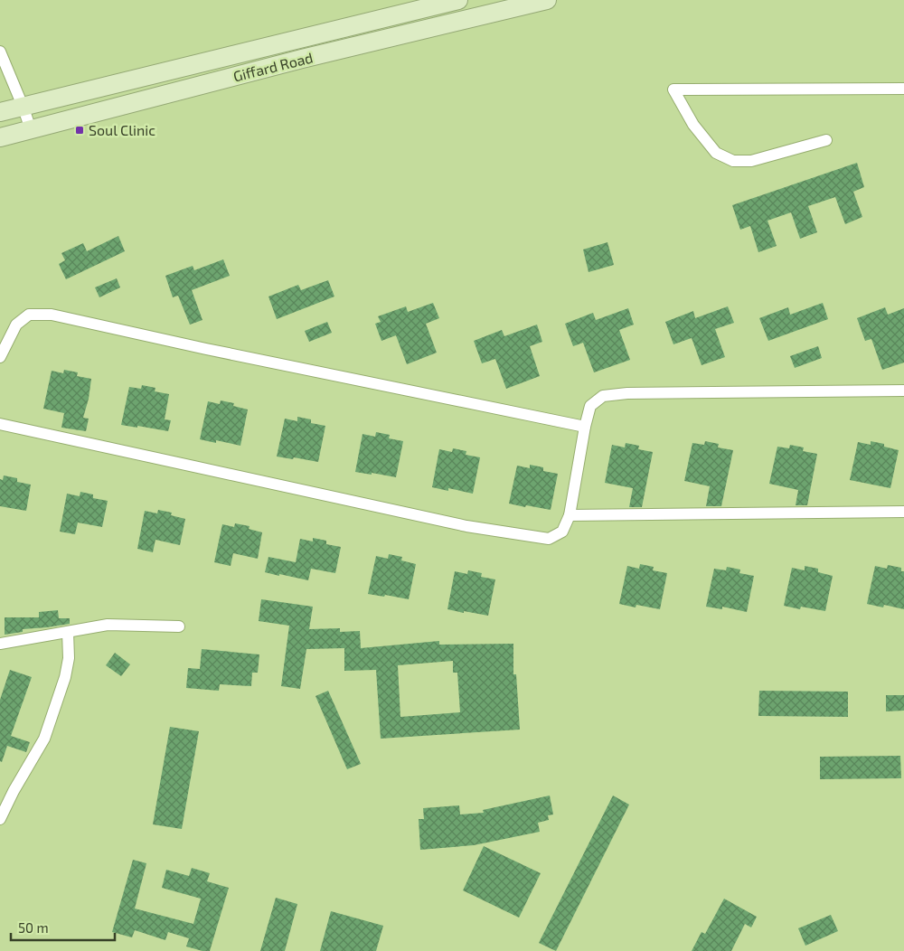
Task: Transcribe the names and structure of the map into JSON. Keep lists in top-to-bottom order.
{
  "streets": {
    "main road": ["Giffard Road"]
  },
  "places": {
    "transit": ["Soul Clinic"]
  },
  "scale_bar": "50 m"
}
